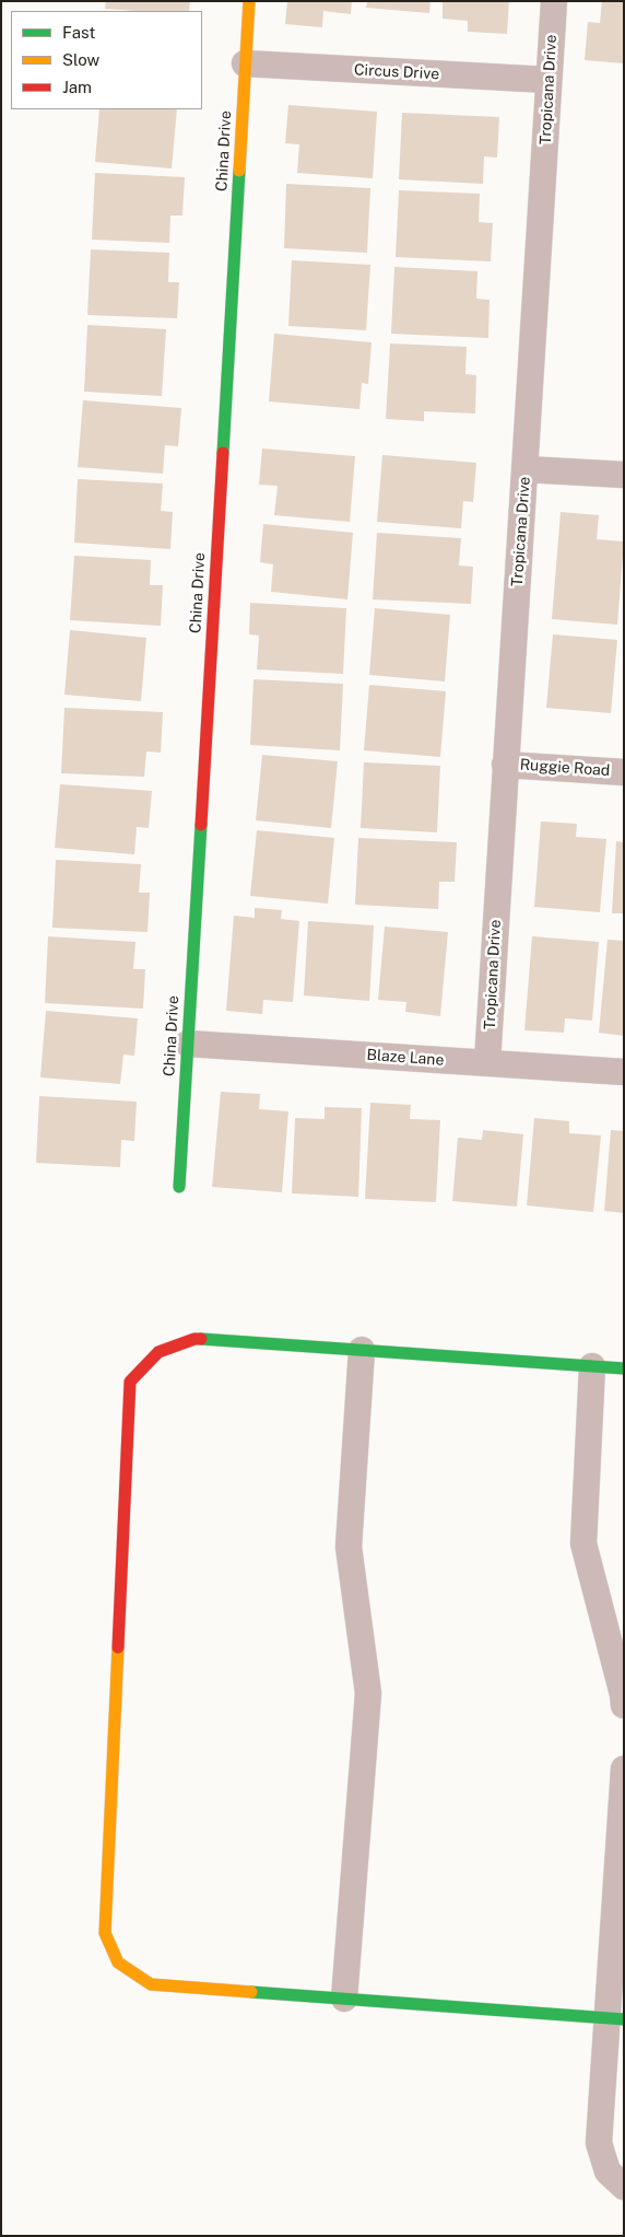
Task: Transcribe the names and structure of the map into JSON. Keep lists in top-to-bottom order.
{
  "streets": {
    "street": [
      "Circus Drive",
      "Tropicana Drive",
      "China Drive",
      "Ruggie Road",
      "Blaze Lane"
    ]
  },
  "crossings": [
    ["Circus Drive", "Tropicana Drive"],
    ["Circus Drive", "China Drive"],
    ["Tropicana Drive", "Ruggie Road"],
    ["Tropicana Drive", "Blaze Lane"],
    ["China Drive", "Blaze Lane"]
  ],
  "legend": ["Fast", "Slow", "Jam"]
}
